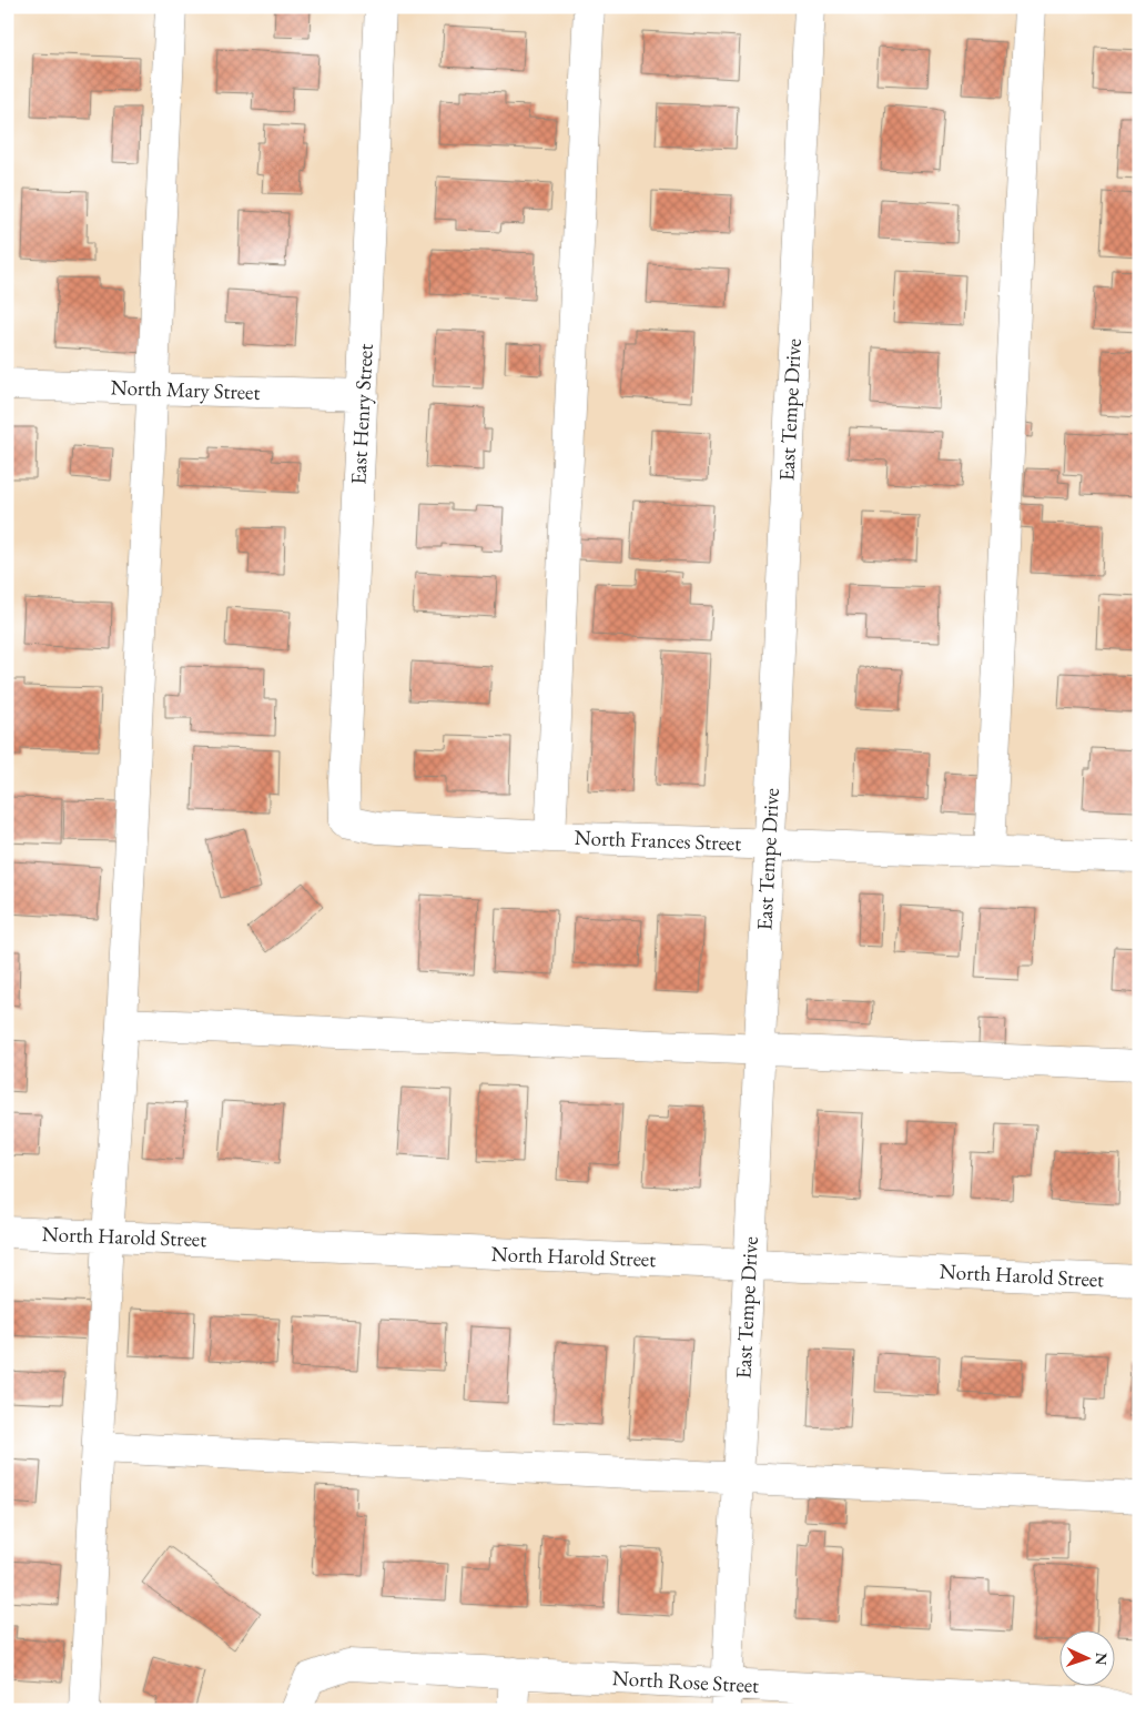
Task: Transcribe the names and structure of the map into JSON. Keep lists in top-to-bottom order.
{
  "streets": {
    "street": [
      "North Mary Street",
      "East Tempe Drive",
      "East Henry Street",
      "North Frances Street",
      "North Harold Street",
      "North Rose Street"
    ]
  },
  "crossings": [
    ["North Mary Street", "East Henry Street"],
    ["East Tempe Drive", "North Frances Street"],
    ["East Tempe Drive", "North Harold Street"],
    ["East Tempe Drive", "North Rose Street"],
    ["East Henry Street", "North Frances Street"]
  ],
  "north": "right"
}
